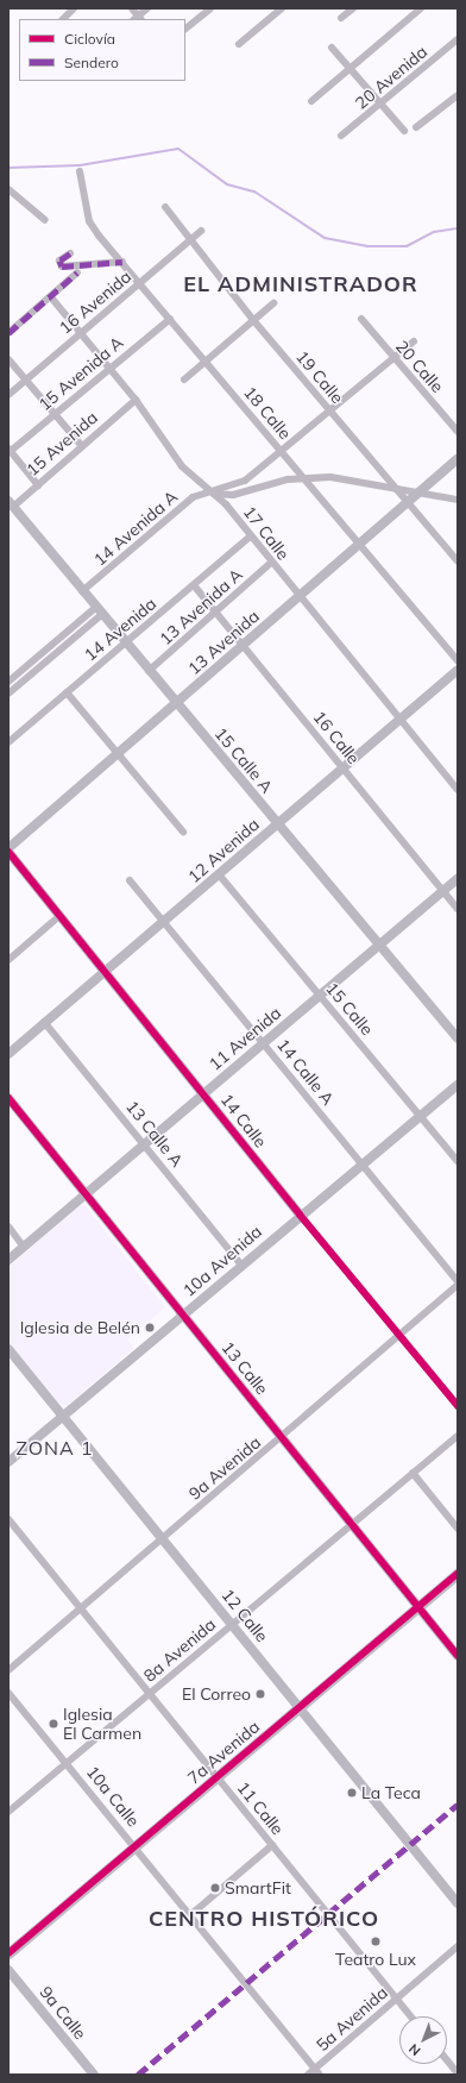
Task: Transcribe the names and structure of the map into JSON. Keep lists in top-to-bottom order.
{
  "streets": {
    "main road": ["7a Avenida"],
    "street": [
      "20 Avenida",
      "16 Avenida",
      "20 Calle",
      "15 Avenida A",
      "19 Calle",
      "18 Calle",
      "15 Avenida",
      "14 Avenida A",
      "17 Calle",
      "13 Avenida A",
      "14 Avenida",
      "13 Avenida",
      "16 Calle",
      "15 Calle A",
      "12 Avenida",
      "15 Calle",
      "11 Avenida",
      "14 Calle A",
      "14 Calle",
      "13 Calle A",
      "10a Avenida",
      "13 Calle",
      "9a Avenida",
      "12 Calle",
      "8a Avenida",
      "10a Calle",
      "11 Calle",
      "9a Calle",
      "5a Avenida"
    ]
  },
  "crossings": [
    ["16 Avenida", "19 Calle"],
    ["16 Avenida", "18 Calle"],
    ["16 Avenida", "17 Calle"],
    ["20 Calle", "14 Avenida A"],
    ["15 Avenida A", "18 Calle"],
    ["15 Avenida A", "17 Calle"],
    ["19 Calle", "14 Avenida A"],
    ["19 Calle", "13 Avenida"],
    ["18 Calle", "14 Avenida A"],
    ["18 Calle", "13 Avenida"],
    ["15 Avenida", "17 Calle"],
    ["15 Avenida", "15 Calle A"],
    ["14 Avenida A", "17 Calle"],
    ["14 Avenida A", "15 Calle A"],
    ["17 Calle", "13 Avenida A"],
    ["17 Calle", "14 Avenida"],
    ["17 Calle", "13 Avenida"],
    ["17 Calle", "12 Avenida"],
    ["13 Avenida A", "16 Calle"],
    ["13 Avenida A", "15 Calle A"],
    ["14 Avenida", "16 Calle"],
    ["14 Avenida", "15 Calle A"],
    ["13 Avenida", "16 Calle"],
    ["13 Avenida", "15 Calle A"],
    ["13 Avenida", "14 Calle"],
    ["16 Calle", "12 Avenida"],
    ["16 Calle", "11 Avenida"],
    ["15 Calle A", "12 Avenida"],
    ["15 Calle A", "11 Avenida"],
    ["12 Avenida", "15 Calle"],
    ["12 Avenida", "14 Calle A"],
    ["12 Avenida", "14 Calle"],
    ["12 Avenida", "13 Calle A"],
    ["15 Calle", "11 Avenida"],
    ["15 Calle", "10a Avenida"],
    ["11 Avenida", "14 Calle A"],
    ["11 Avenida", "14 Calle"],
    ["11 Avenida", "13 Calle A"],
    ["11 Avenida", "13 Calle"],
    ["14 Calle A", "10a Avenida"],
    ["14 Calle", "10a Avenida"],
    ["14 Calle", "9a Avenida"],
    ["13 Calle A", "10a Avenida"],
    ["10a Avenida", "13 Calle"],
    ["10a Avenida", "12 Calle"],
    ["13 Calle", "9a Avenida"],
    ["13 Calle", "8a Avenida"],
    ["13 Calle", "7a Avenida"],
    ["9a Avenida", "12 Calle"],
    ["9a Avenida", "11 Calle"],
    ["12 Calle", "8a Avenida"],
    ["12 Calle", "7a Avenida"],
    ["8a Avenida", "10a Calle"],
    ["8a Avenida", "11 Calle"],
    ["7a Avenida", "10a Calle"],
    ["7a Avenida", "11 Calle"],
    ["10a Calle", "5a Avenida"],
    ["11 Calle", "5a Avenida"]
  ],
  "districts": ["EL ADMINISTRADOR", "ZONA 1", "CENTRO HISTÓRICO"],
  "places": [
    "Iglesia de Belén",
    "El Correo",
    "Iglesia El Carmen",
    "La Teca",
    "SmartFit",
    "Teatro Lux"
  ],
  "legend": ["Ciclovía", "Sendero"],
  "north": "bottom left"
}
